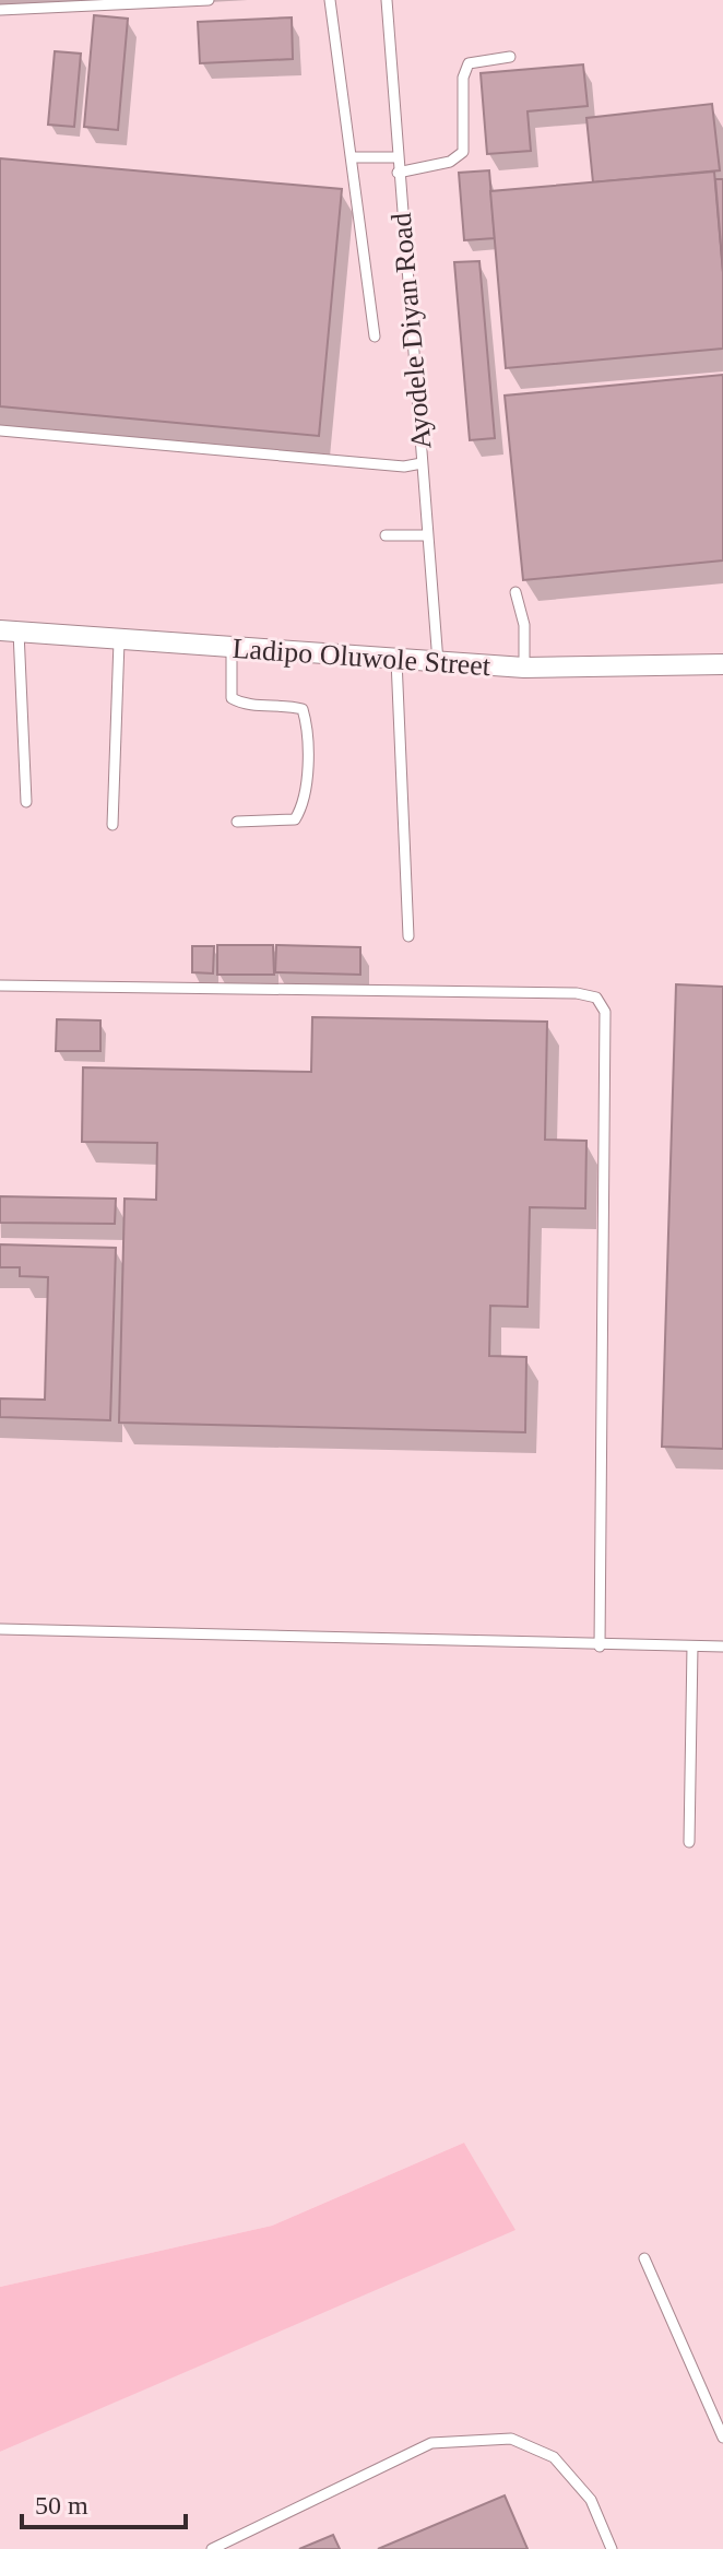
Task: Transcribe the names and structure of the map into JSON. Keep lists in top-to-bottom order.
{
  "streets": {
    "street": ["Ladipo Oluwole Street"],
    "lane": ["Ayodele Diyan Road"]
  },
  "crossings": [
    ["Ayodele Diyan Road", "Ladipo Oluwole Street"]
  ],
  "scale_bar": "50 m"
}
